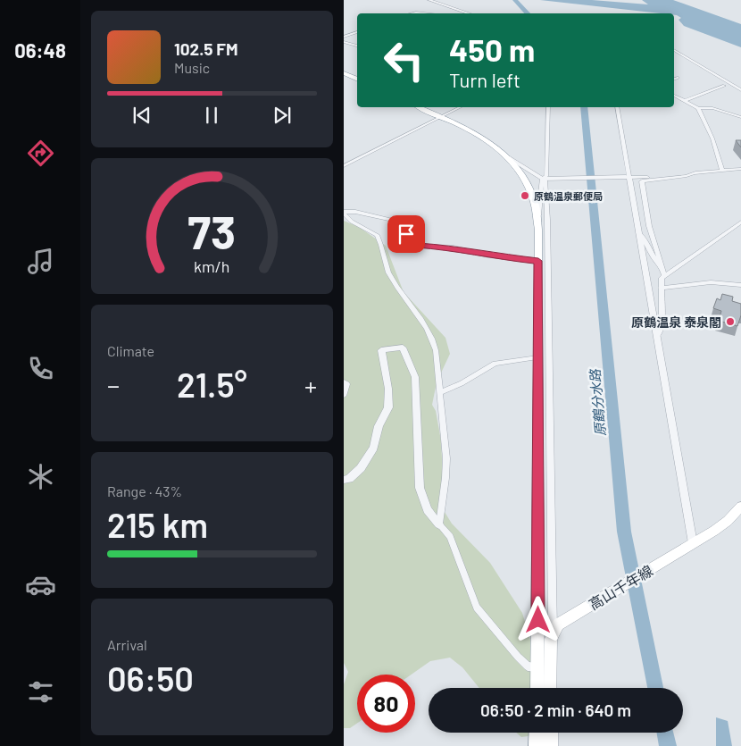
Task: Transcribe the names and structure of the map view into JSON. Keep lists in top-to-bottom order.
{
  "streets": {
    "main road": ["高山千年線"]
  },
  "water": ["原鶴分水路"],
  "places": ["原鶴温泉郵便局", "原鶴温泉 泰泉閣"],
  "page": {
    "tabs": "06:48",
    "turn": ["450 m", "Turn left"],
    "song": ["102.5 FM", "Music"],
    "tile": [
      "Climate",
      ["Range · 43%", "215 km"],
      ["Arrival", "06:50"]
    ],
    "heat": ["−", "21.5°", "+"],
    "limit": "80",
    "trip": "06:50 · 2 min · 640 m",
    "gauge": ["73", "km/h"]
  }
}
